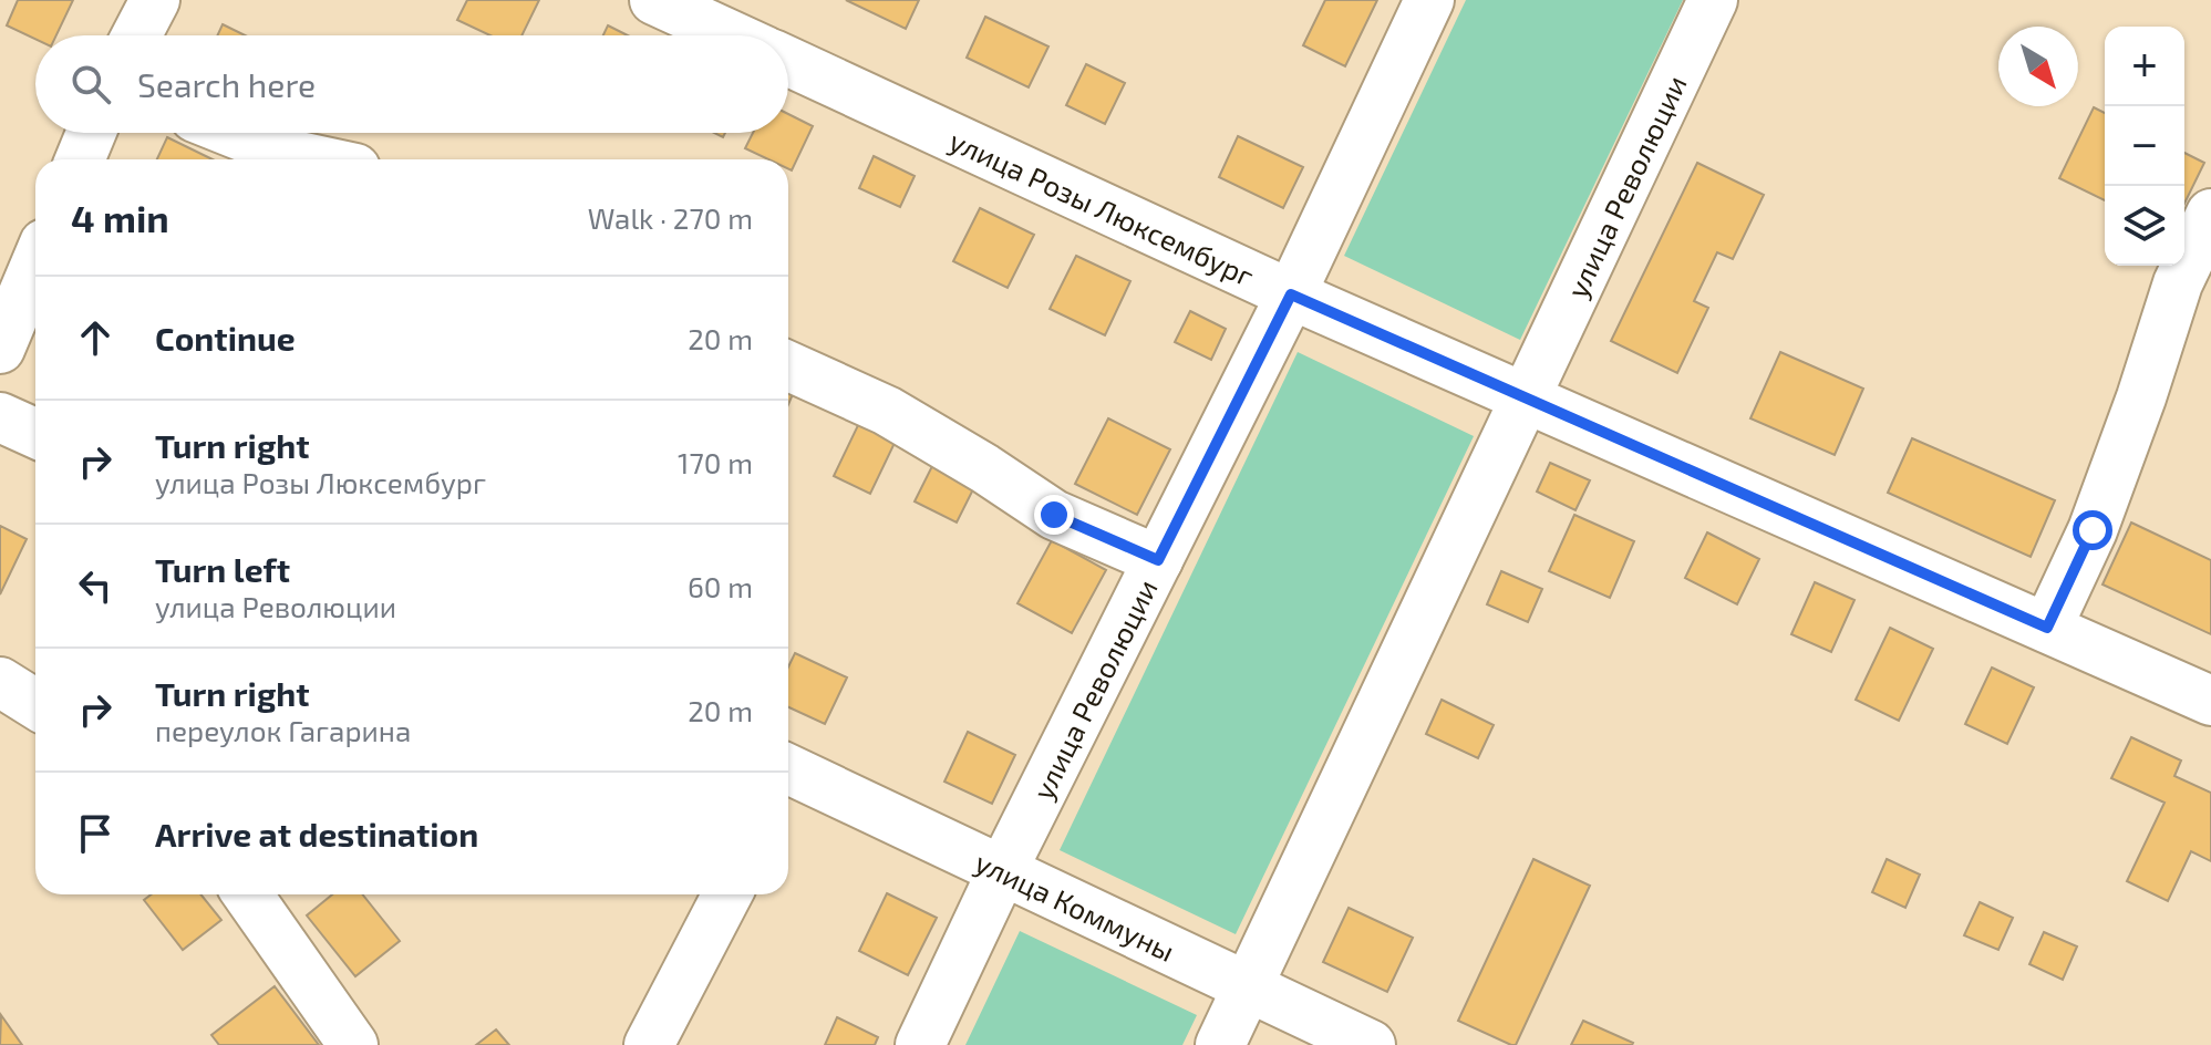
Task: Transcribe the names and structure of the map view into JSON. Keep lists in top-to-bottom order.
{
  "streets": {
    "street": ["улица Революции", "улица Розы Люксембург", "улица Коммуны"]
  },
  "crossings": [
    ["улица Революции", "улица Розы Люксембург"],
    ["улица Революции", "улица Коммуны"]
  ],
  "north": "bottom right",
  "page": {
    "map_buttons": ["+", "−"],
    "search": "Search here",
    "heading": ["4 min", "Walk · 270 m"],
    "list": [
      ["Continue", "20 m"],
      ["Turn right", "улица Розы Люксембург", "170 m"],
      ["Turn left", "улица Революции", "60 m"],
      ["Turn right", "переулок Гагарина", "20 m"],
      "Arrive at destination"
    ]
  }
}
